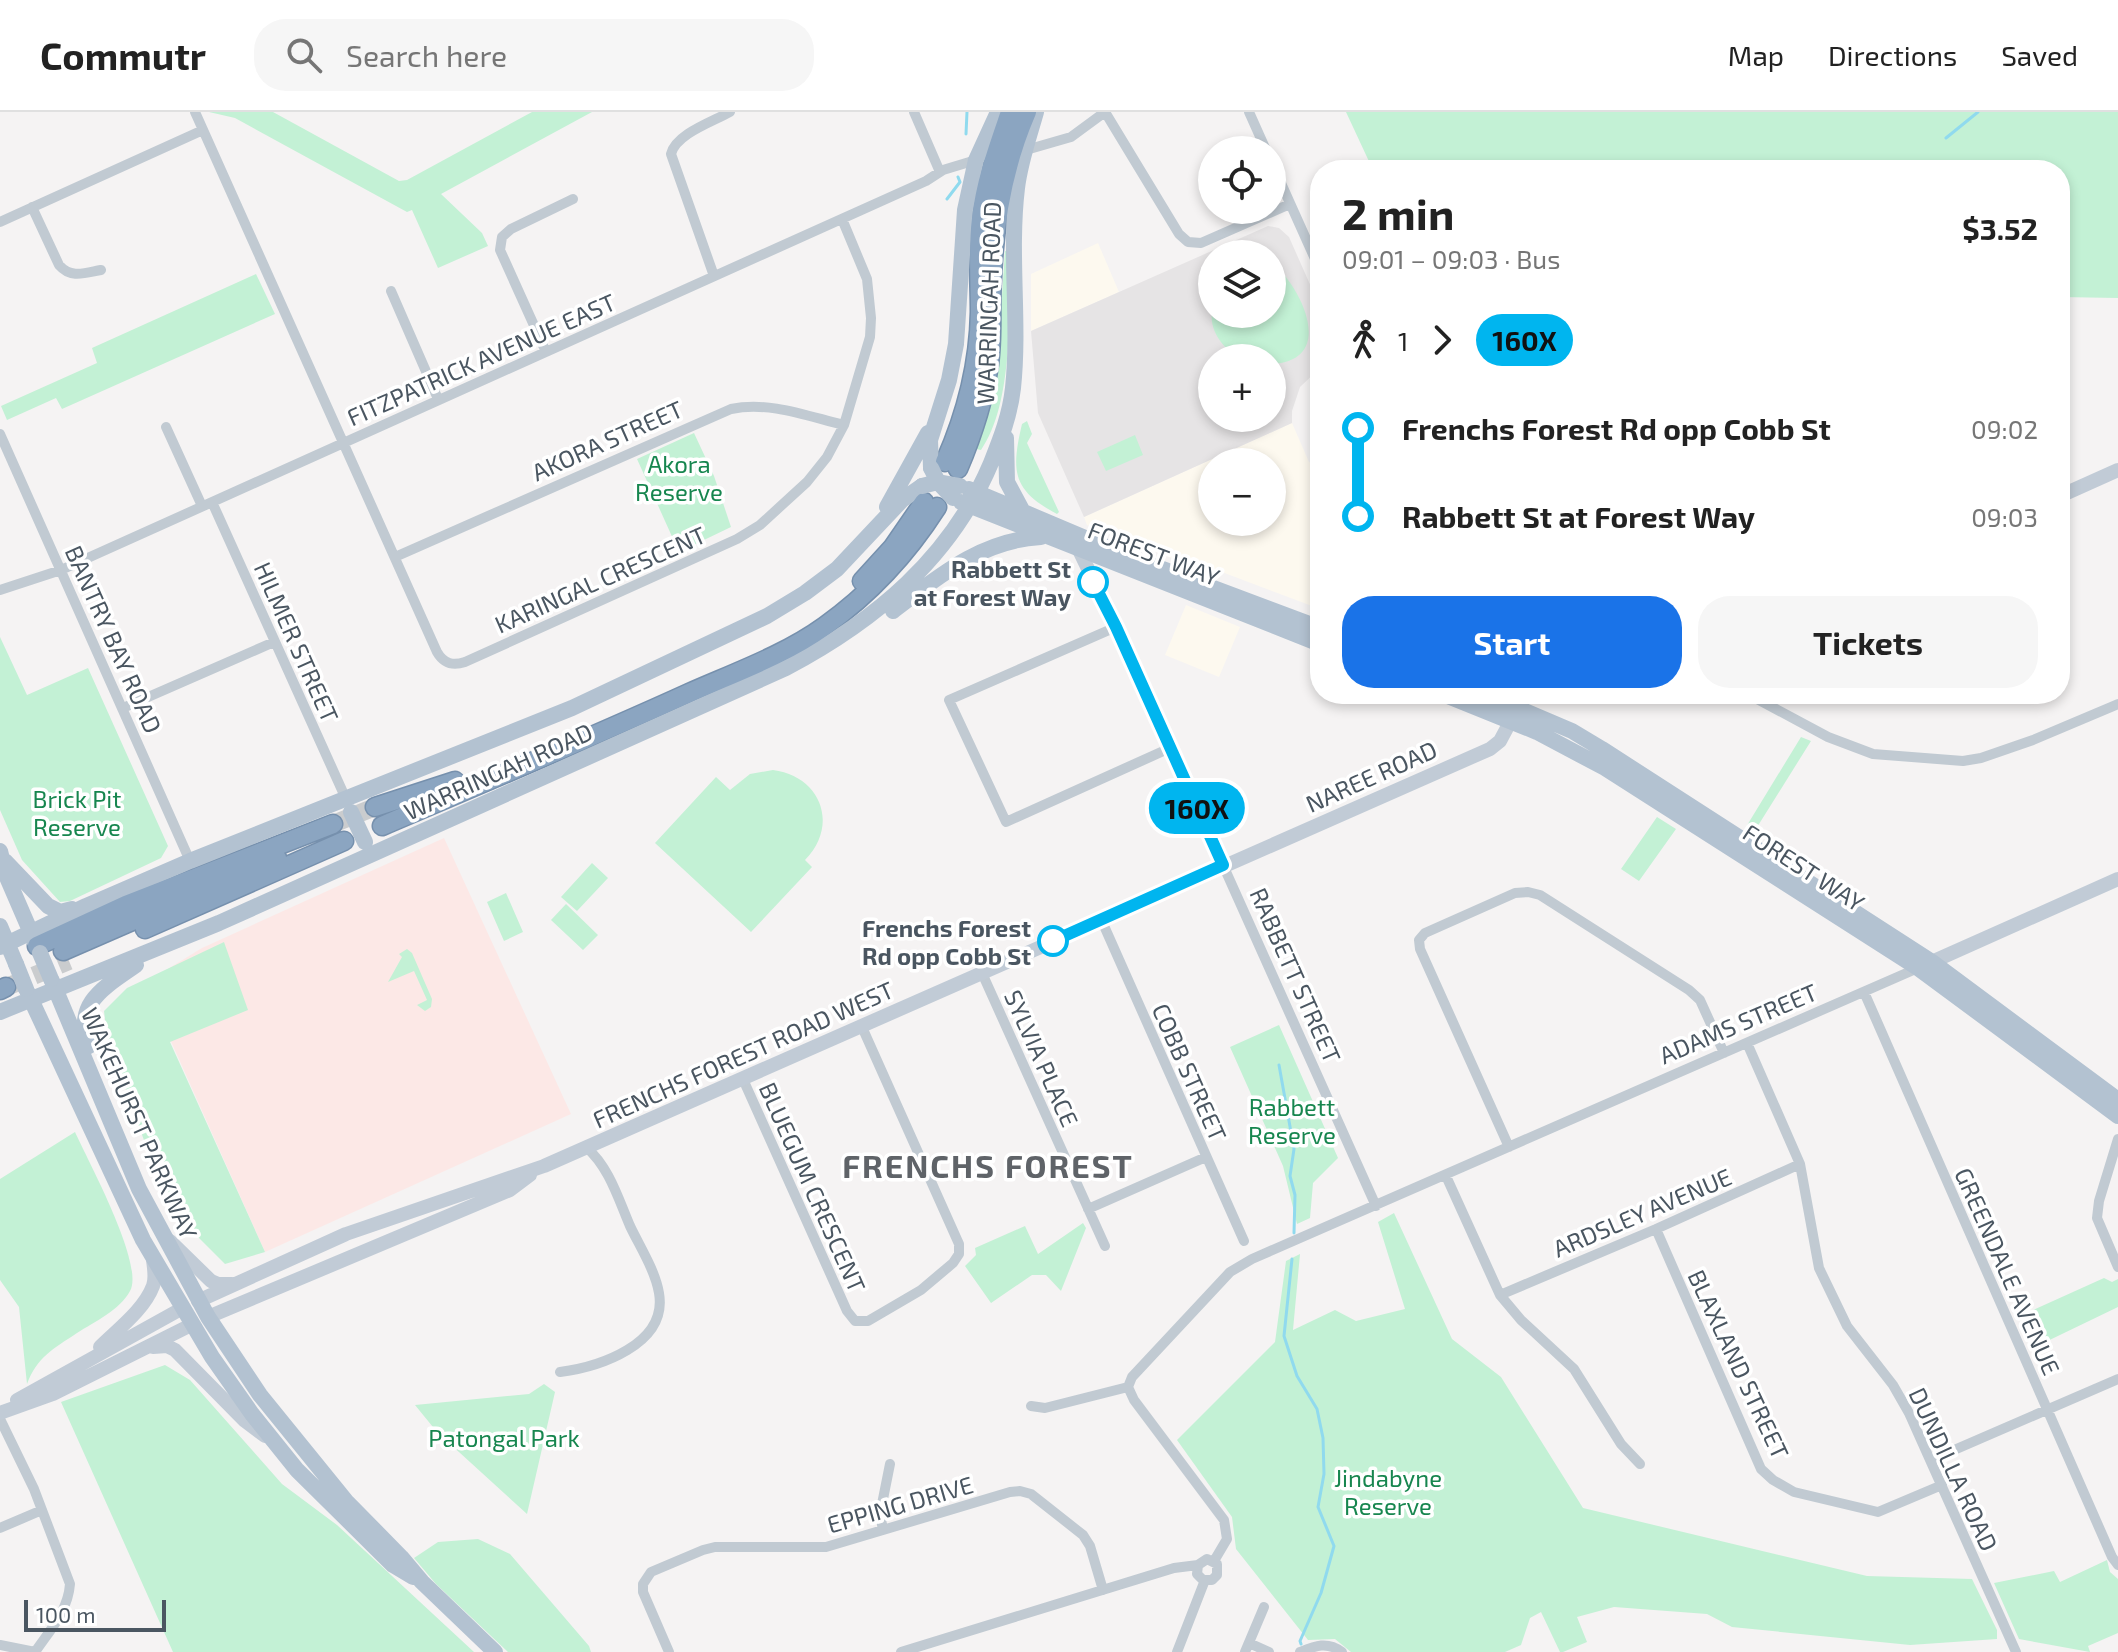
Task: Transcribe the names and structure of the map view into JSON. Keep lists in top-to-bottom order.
{
  "streets": {
    "highway": ["WARRINGAH ROAD"],
    "main road": [
      "FOREST WAY",
      "NAREE ROAD",
      "RABBETT STREET",
      "ADAMS STREET",
      "FRENCHS FOREST ROAD WEST",
      "WAKEHURST PARKWAY"
    ],
    "street": [
      "FITZPATRICK AVENUE EAST",
      "AKORA STREET",
      "KARINGAL CRESCENT",
      "BANTRY BAY ROAD",
      "HILMER STREET",
      "SYLVIA PLACE",
      "COBB STREET",
      "BLUEGUM CRESCENT",
      "ARDSLEY AVENUE",
      "GREENDALE AVENUE",
      "BLAXLAND STREET",
      "DUNDILLA ROAD",
      "EPPING DRIVE"
    ]
  },
  "crossings": [
    ["WARRINGAH ROAD", "FITZPATRICK AVENUE EAST"],
    ["WARRINGAH ROAD", "FOREST WAY"],
    ["WARRINGAH ROAD", "BANTRY BAY ROAD"],
    ["WARRINGAH ROAD", "HILMER STREET"],
    ["WARRINGAH ROAD", "WAKEHURST PARKWAY"],
    ["FITZPATRICK AVENUE EAST", "KARINGAL CRESCENT"],
    ["FITZPATRICK AVENUE EAST", "BANTRY BAY ROAD"],
    ["FITZPATRICK AVENUE EAST", "HILMER STREET"],
    ["AKORA STREET", "KARINGAL CRESCENT"],
    ["FOREST WAY", "NAREE ROAD"],
    ["FOREST WAY", "RABBETT STREET"],
    ["FOREST WAY", "ADAMS STREET"],
    ["NAREE ROAD", "RABBETT STREET"],
    ["NAREE ROAD", "FRENCHS FOREST ROAD WEST"],
    ["RABBETT STREET", "ADAMS STREET"],
    ["RABBETT STREET", "FRENCHS FOREST ROAD WEST"],
    ["ADAMS STREET", "GREENDALE AVENUE"],
    ["ADAMS STREET", "DUNDILLA ROAD"],
    ["FRENCHS FOREST ROAD WEST", "SYLVIA PLACE"],
    ["FRENCHS FOREST ROAD WEST", "COBB STREET"],
    ["FRENCHS FOREST ROAD WEST", "WAKEHURST PARKWAY"],
    ["FRENCHS FOREST ROAD WEST", "BLUEGUM CRESCENT"],
    ["ARDSLEY AVENUE", "BLAXLAND STREET"],
    ["ARDSLEY AVENUE", "DUNDILLA ROAD"],
    ["BLAXLAND STREET", "DUNDILLA ROAD"]
  ],
  "districts": ["FRENCHS FOREST"],
  "parks": [
    "Akora Reserve",
    "Brick Pit Reserve",
    "Rabbett Reserve",
    "Patongal Park",
    "Jindabyne Reserve"
  ],
  "places": ["Rabbett St at Forest Way", "Frenchs Forest Rd opp Cobb St"],
  "lines": ["bus line 160X"],
  "scale_bar": "100 m",
  "page": {
    "header": "Commutr",
    "search": "Search here",
    "nav": ["Map", "Directions", "Saved"],
    "on_map": "160X",
    "map_buttons": ["+", "−"],
    "heading": ["2 min", "09:01 – 09:03 · Bus", "$3.52"],
    "legs": ["1", "160X"],
    "list": [
      {
        "name": "Frenchs Forest Rd opp Cobb St",
        "value": "09:02"
      },
      {
        "name": "Rabbett St at Forest Way",
        "value": "09:03"
      }
    ],
    "buttons": ["Start", "Tickets"],
    "scale": "100 m"
  }
}
